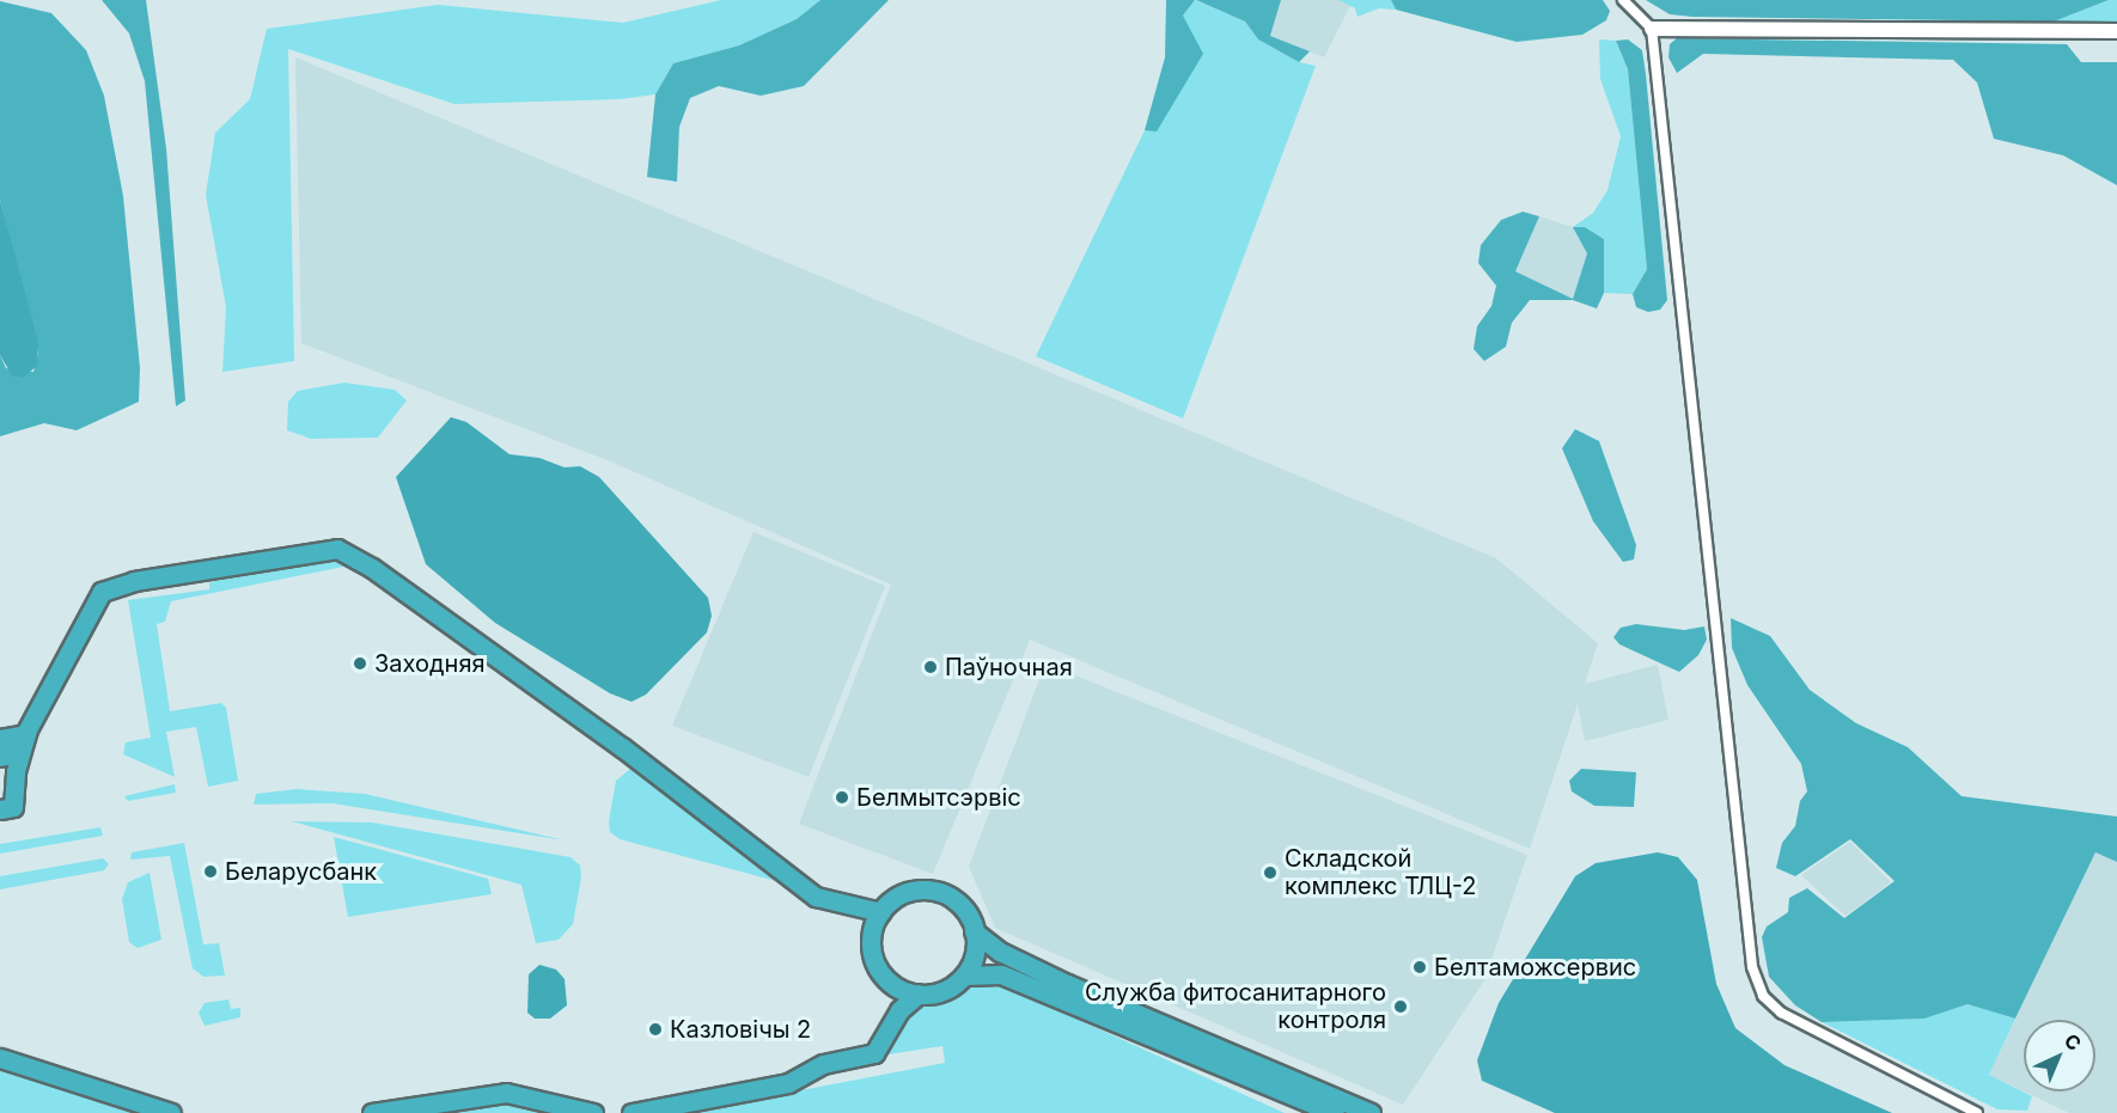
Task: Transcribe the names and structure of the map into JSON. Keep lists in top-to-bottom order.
{
  "places": [
    "Заходняя",
    "Паўночная",
    "Белмытсэрвіс",
    "Беларусбанк",
    "Складской комплекс ТЛЦ-2",
    "Белтаможсервис",
    "Служба фитосанитарного контроля",
    "Казловічы 2"
  ],
  "north": "top right"
}
